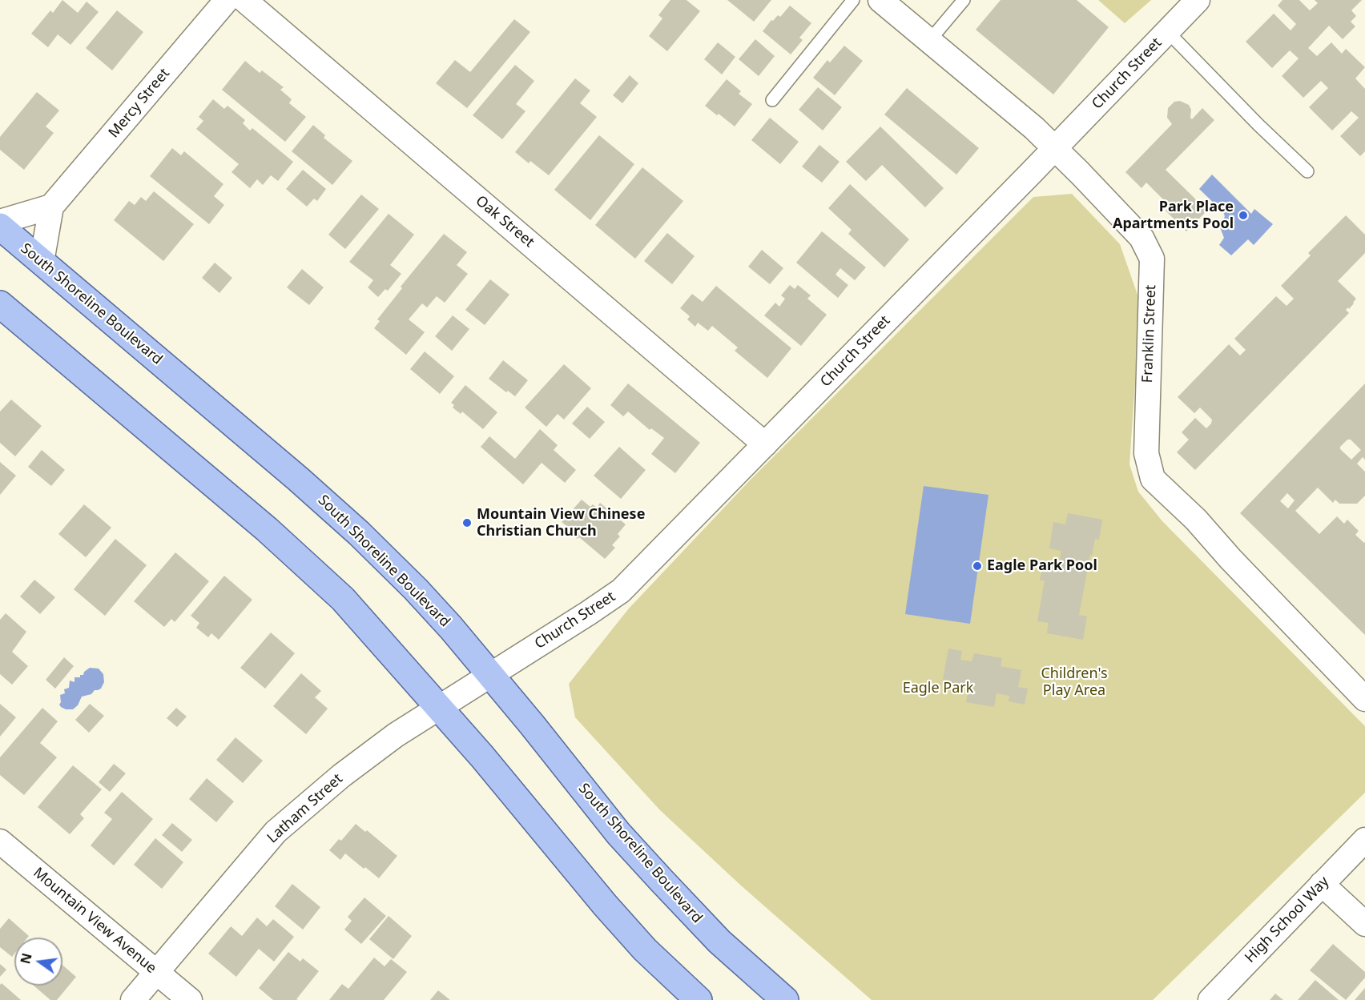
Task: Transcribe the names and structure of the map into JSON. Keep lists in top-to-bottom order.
{
  "streets": {
    "main road": ["South Shoreline Boulevard"],
    "street": [
      "Church Street",
      "Mercy Street",
      "Oak Street",
      "Franklin Street",
      "Latham Street",
      "High School Way",
      "Mountain View Avenue"
    ]
  },
  "crossings": [
    ["Church Street", "Oak Street"],
    ["Church Street", "South Shoreline Boulevard"],
    ["Church Street", "Franklin Street"],
    ["Church Street", "Latham Street"],
    ["South Shoreline Boulevard", "Latham Street"],
    ["Latham Street", "Mountain View Avenue"]
  ],
  "parks": ["Children's Play Area", "Eagle Park"],
  "places": ["Park Place Apartments Pool", "Mountain View Chinese Christian Church", "Eagle Park Pool"],
  "north": "left"
}
